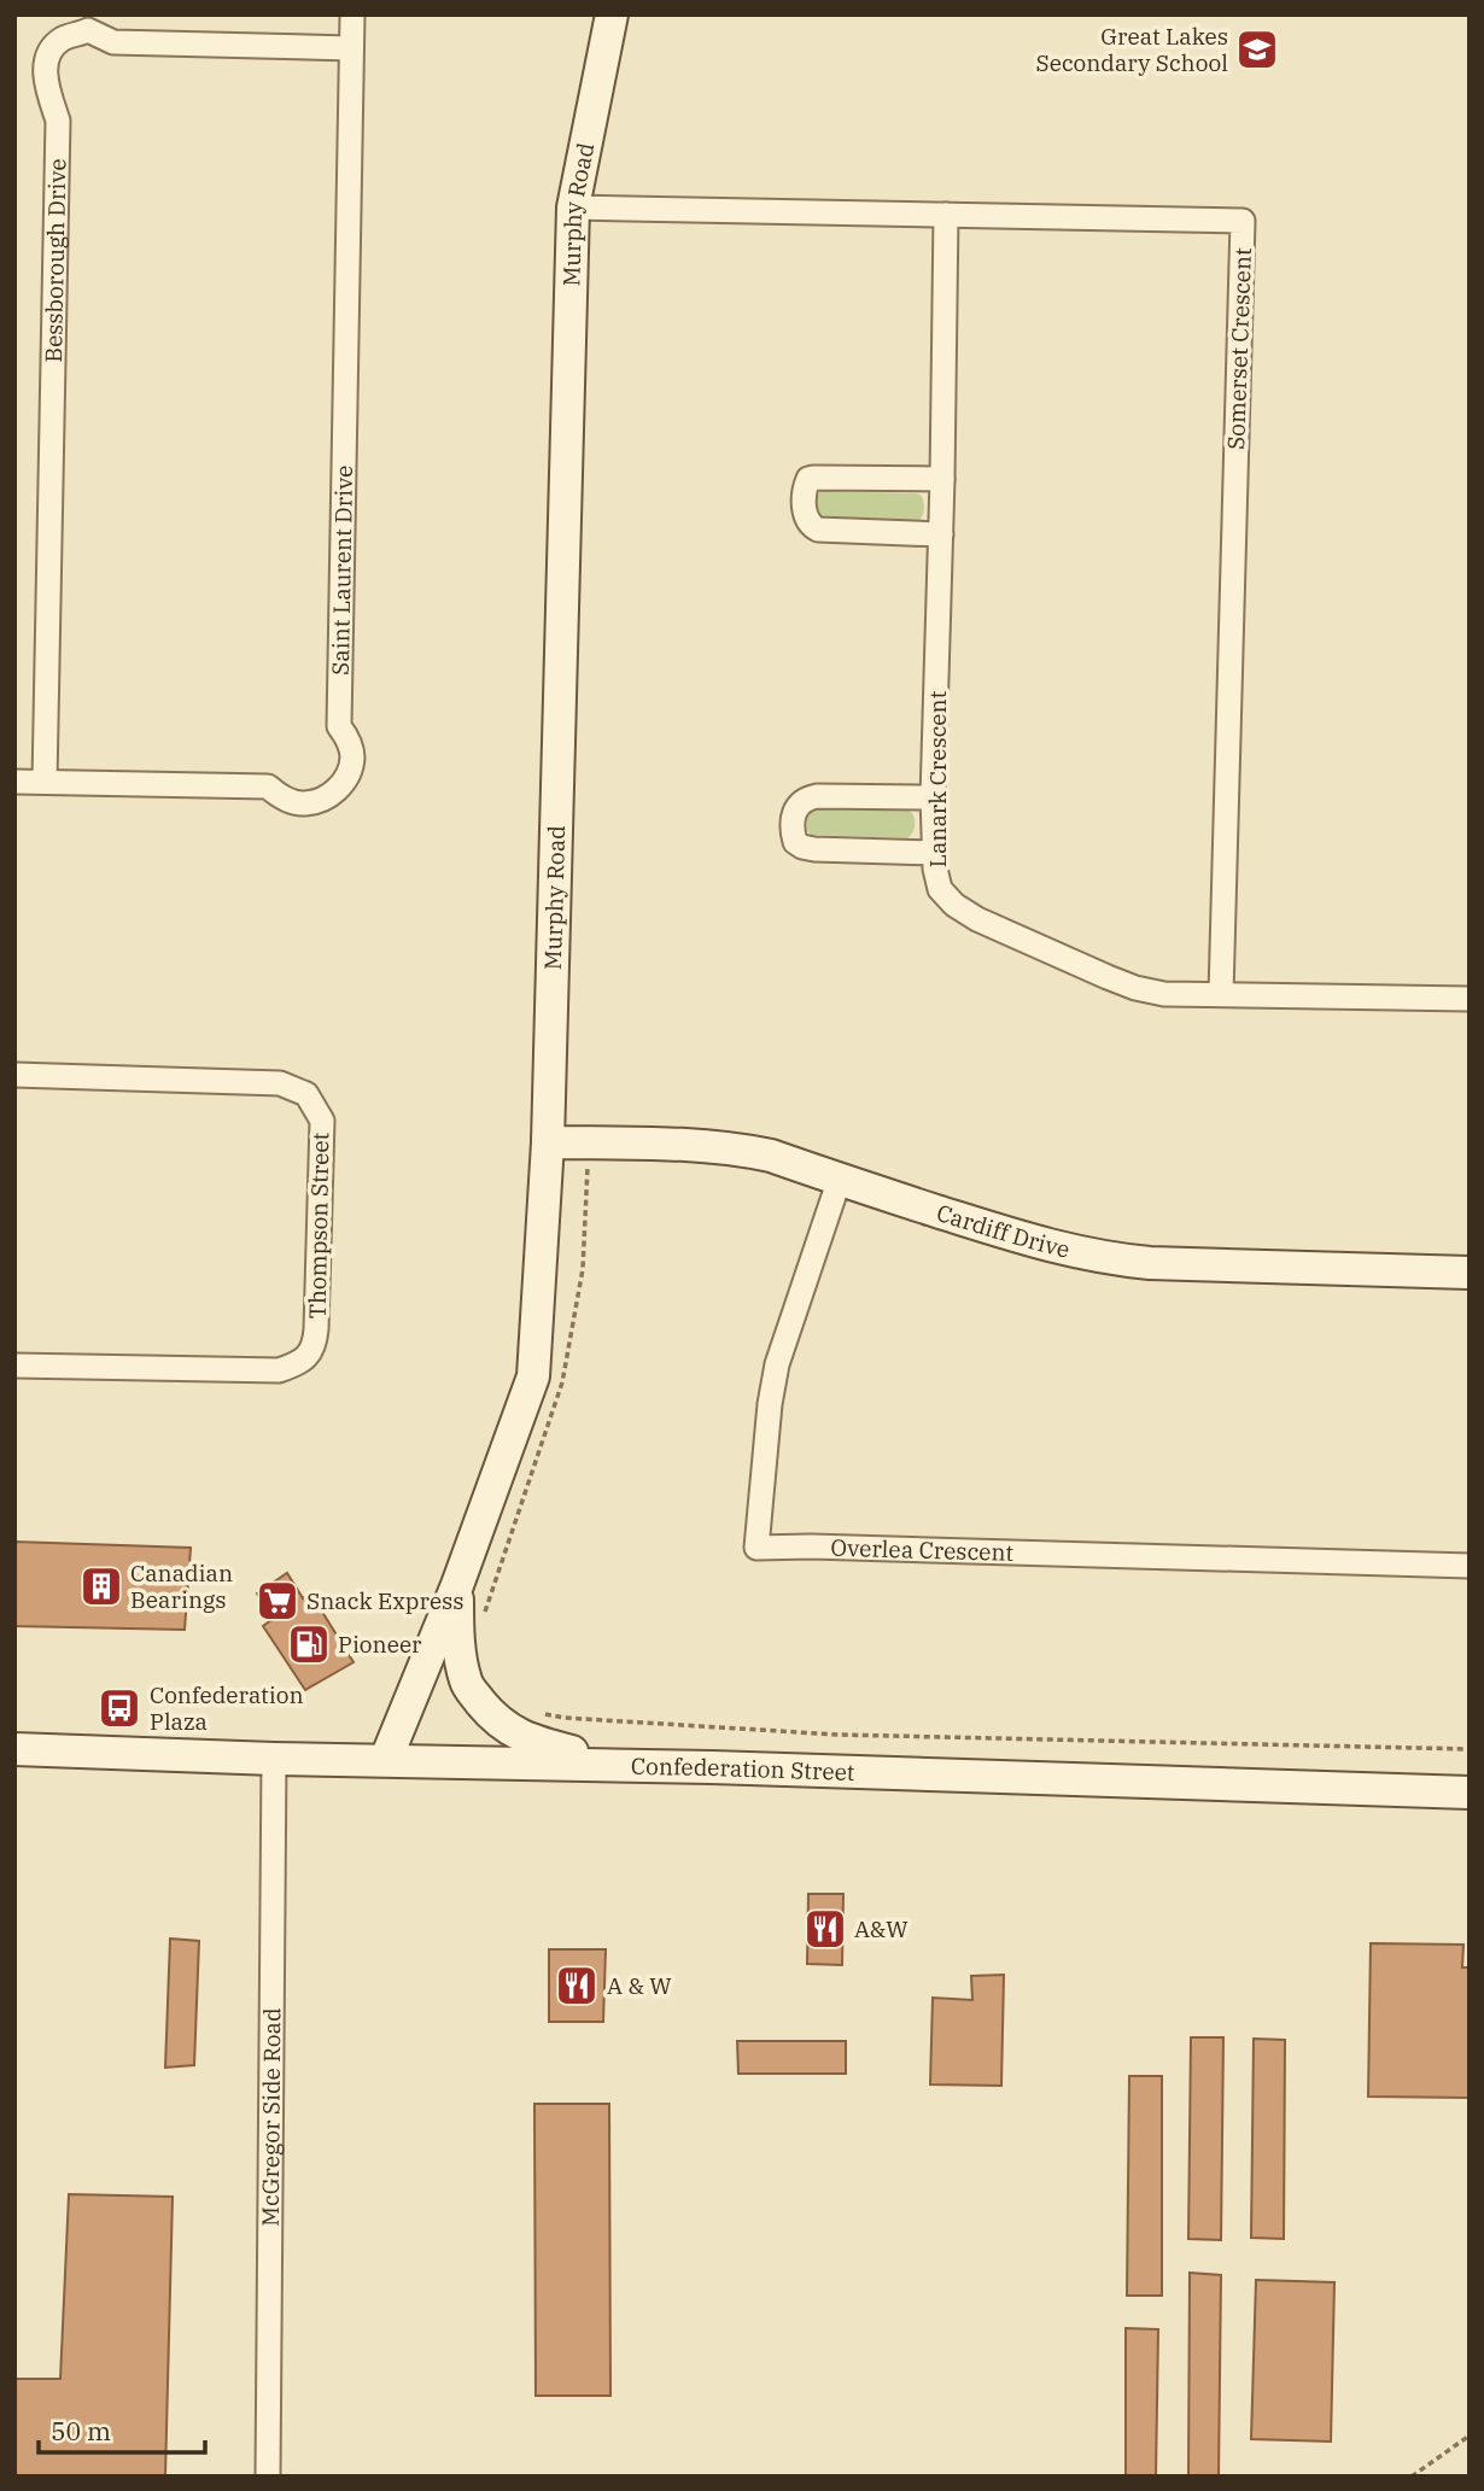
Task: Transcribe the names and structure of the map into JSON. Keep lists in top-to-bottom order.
{
  "streets": {
    "street": [
      "Murphy Road",
      "Bessborough Drive",
      "Somerset Crescent",
      "Saint Laurent Drive",
      "Lanark Crescent",
      "Thompson Street",
      "Cardiff Drive",
      "Overlea Crescent",
      "Confederation Street",
      "McGregor Side Road"
    ]
  },
  "crossings": [
    ["Murphy Road", "Somerset Crescent"],
    ["Murphy Road", "Cardiff Drive"],
    ["Murphy Road", "Confederation Street"],
    ["Bessborough Drive", "Saint Laurent Drive"],
    ["Somerset Crescent", "Lanark Crescent"],
    ["Cardiff Drive", "Overlea Crescent"],
    ["Confederation Street", "McGregor Side Road"]
  ],
  "places": {
    "school or university": ["Great Lakes Secondary School"],
    "building": ["Canadian Bearings"],
    "supermarket": ["Snack Express"],
    "fuel station": ["Pioneer"],
    "bus stop": ["Confederation Plaza"],
    "restaurant": ["A&W", "A & W"]
  },
  "scale_bar": "50 m"
}
